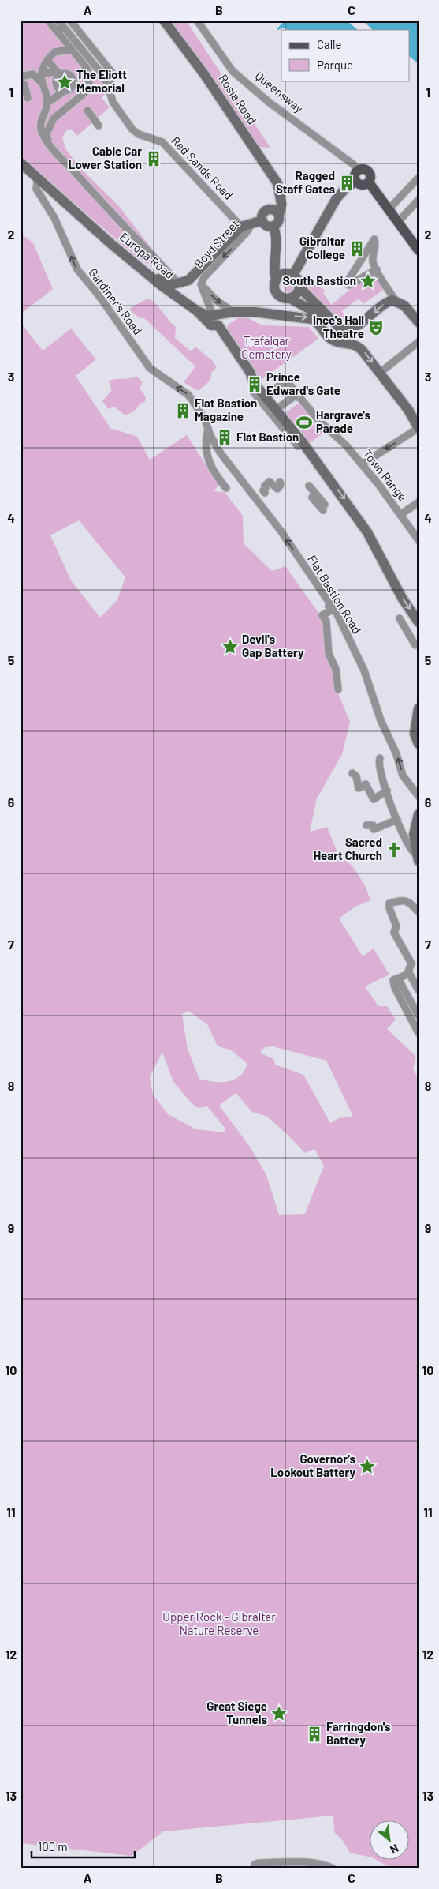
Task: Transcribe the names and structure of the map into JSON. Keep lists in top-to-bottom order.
{
  "streets": {
    "main road": ["Rosia Road", "Boyd Street", "Europa Road"],
    "street": [
      "Queensway",
      "Red Sands Road",
      "Gardiner's Road",
      "Town Range",
      "Flat Bastion Road"
    ]
  },
  "crossings": [
    ["Rosia Road", "Boyd Street"],
    ["Red Sands Road", "Boyd Street"],
    ["Europa Road", "Gardiner's Road"],
    ["Gardiner's Road", "Flat Bastion Road"]
  ],
  "one_way": ["Gardiner's Road"],
  "parks": ["Trafalgar Cemetery", "Upper Rock - Gibraltar Nature Reserve"],
  "places": {
    "place": [
      "The Eliott Memorial",
      "South Bastion",
      "Devil's Gap Battery",
      "Governor's Lookout Battery",
      "Great Siege Tunnels"
    ],
    "building": [
      "Cable Car Lower Station",
      "Ragged Staff Gates",
      "Gibraltar College",
      "Prince Edward's Gate",
      "Flat Bastion Magazine",
      "Flat Bastion",
      "Farringdon's Battery"
    ],
    "theatre": ["Ince's Hall Theatre"],
    "sports": ["Hargrave's Parade"],
    "church": ["Sacred Heart Church"]
  },
  "legend": ["Calle", "Parque"],
  "scale_bar": "100 m",
  "north": "bottom right",
  "grid": {
    "columns": ["A", "B", "C"],
    "rows": [
      "1",
      "2",
      "3",
      "4",
      "5",
      "6",
      "7",
      "8",
      "9",
      "10",
      "11",
      "12",
      "13"
    ]
  }
}
